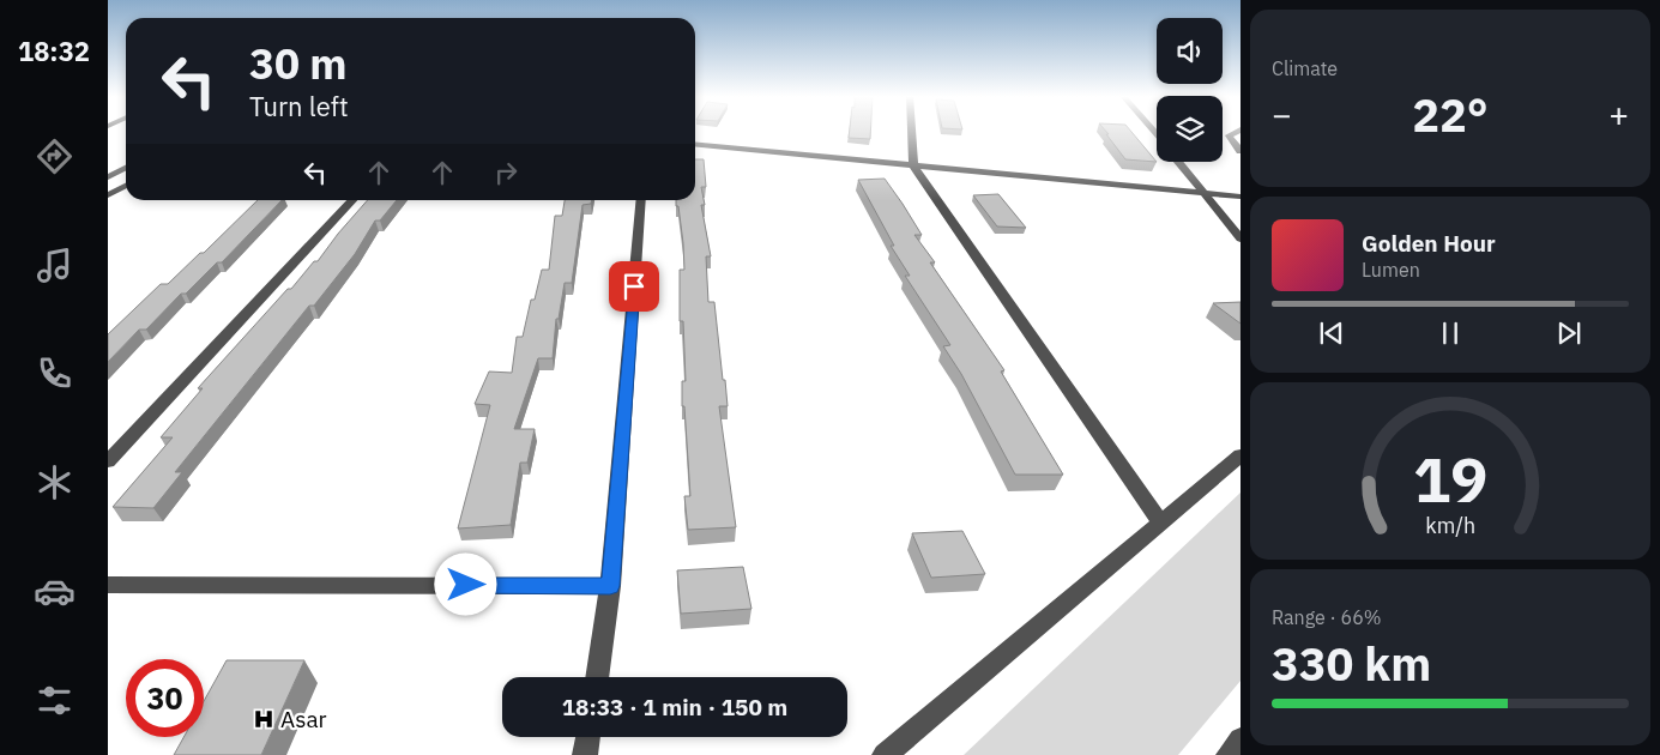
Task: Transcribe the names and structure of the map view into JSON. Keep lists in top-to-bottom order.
{
  "places": {
    "hospital": ["Asar"]
  },
  "page": {
    "tabs": "18:32",
    "tile": [
      "Climate",
      ["Range · 66%", "330 km"]
    ],
    "turn": ["30 m", "Turn left"],
    "heat": ["−", "22°", "+"],
    "song": ["Golden Hour", "Lumen"],
    "limit": "30",
    "trip": "18:33 · 1 min · 150 m",
    "gauge": ["19", "km/h"]
  }
}
